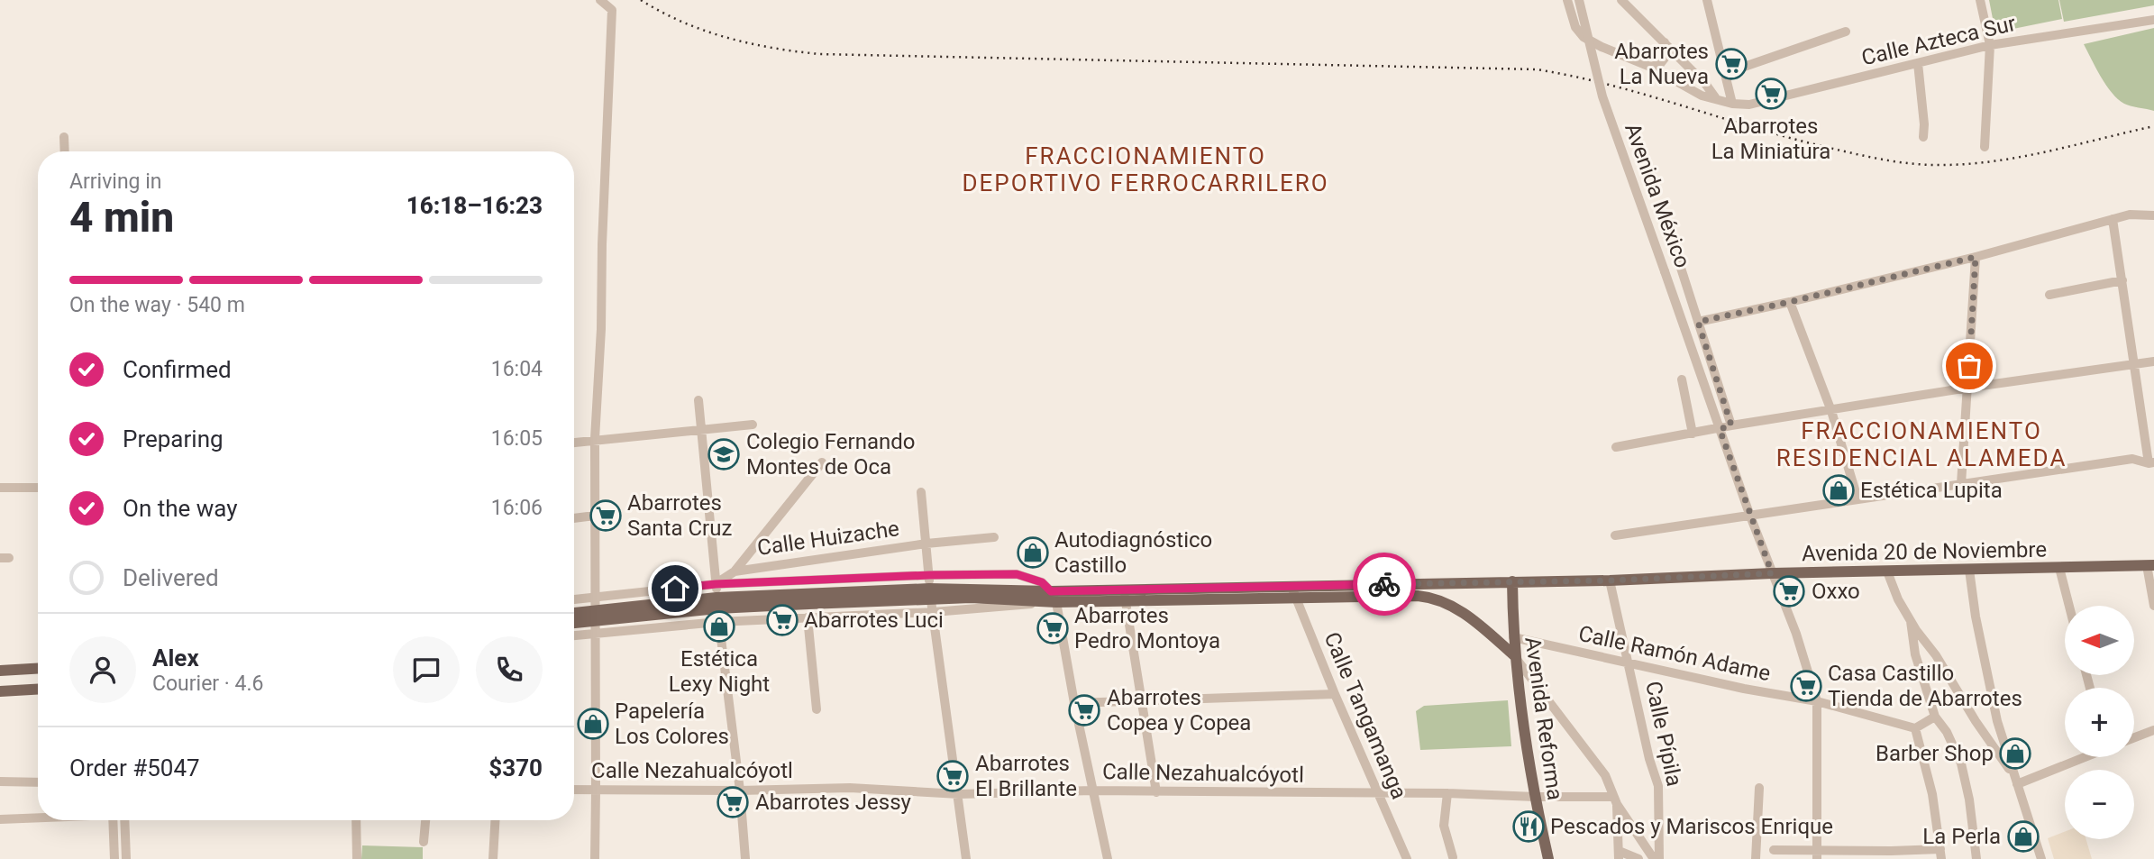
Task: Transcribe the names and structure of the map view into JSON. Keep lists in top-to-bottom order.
{
  "streets": {
    "main road": ["Avenida 20 de Noviembre", "Avenida Reforma"],
    "street": [
      "Calle Azteca Sur",
      "Avenida México",
      "Calle Huizache",
      "Calle Ramón Adame",
      "Calle Tangamanga",
      "Calle Pípila",
      "Calle Nezahualcóyotl"
    ]
  },
  "crossings": [
    ["Avenida México", "Avenida 20 de Noviembre"],
    ["Avenida México", "Calle Ramón Adame"],
    ["Avenida 20 de Noviembre", "Calle Tangamanga"],
    ["Avenida 20 de Noviembre", "Avenida Reforma"],
    ["Avenida 20 de Noviembre", "Calle Pípila"],
    ["Calle Ramón Adame", "Avenida Reforma"],
    ["Calle Ramón Adame", "Calle Pípila"],
    ["Calle Tangamanga", "Calle Nezahualcóyotl"],
    ["Avenida Reforma", "Calle Nezahualcóyotl"]
  ],
  "districts": ["FRACCIONAMIENTO DEPORTIVO FERROCARRILERO", "FRACCIONAMIENTO RESIDENCIAL ALAMEDA"],
  "places": {
    "supermarket": [
      "Abarrotes La Nueva",
      "Abarrotes La Miniatura",
      "Abarrotes Santa Cruz",
      "Oxxo",
      "Abarrotes Luci",
      "Abarrotes Pedro Montoya",
      "Casa Castillo Tienda de Abarrotes",
      "Abarrotes Copea y Copea",
      "Abarrotes El Brillante",
      "Abarrotes Jessy"
    ],
    "school or university": ["Colegio Fernando Montes de Oca"],
    "shop": [
      "Estética Lupita",
      "Autodiagnóstico Castillo",
      "Estética Lexy Night",
      "Papelería Los Colores",
      "Barber Shop",
      "La Perla"
    ],
    "restaurant": ["Pescados y Mariscos Enrique"]
  },
  "north": "left",
  "page": {
    "heading": ["4 min", "Arriving in", "16:18–16:23"],
    "panel": [
      "Alex",
      "Courier · 4.6",
      "Order #5047",
      "$370"
    ],
    "bar": "On the way · 540 m",
    "list": [
      ["Confirmed", "16:04"],
      ["Preparing", "16:05"],
      ["On the way", "16:06"],
      "Delivered"
    ],
    "map_buttons": ["+", "−"]
  }
}
